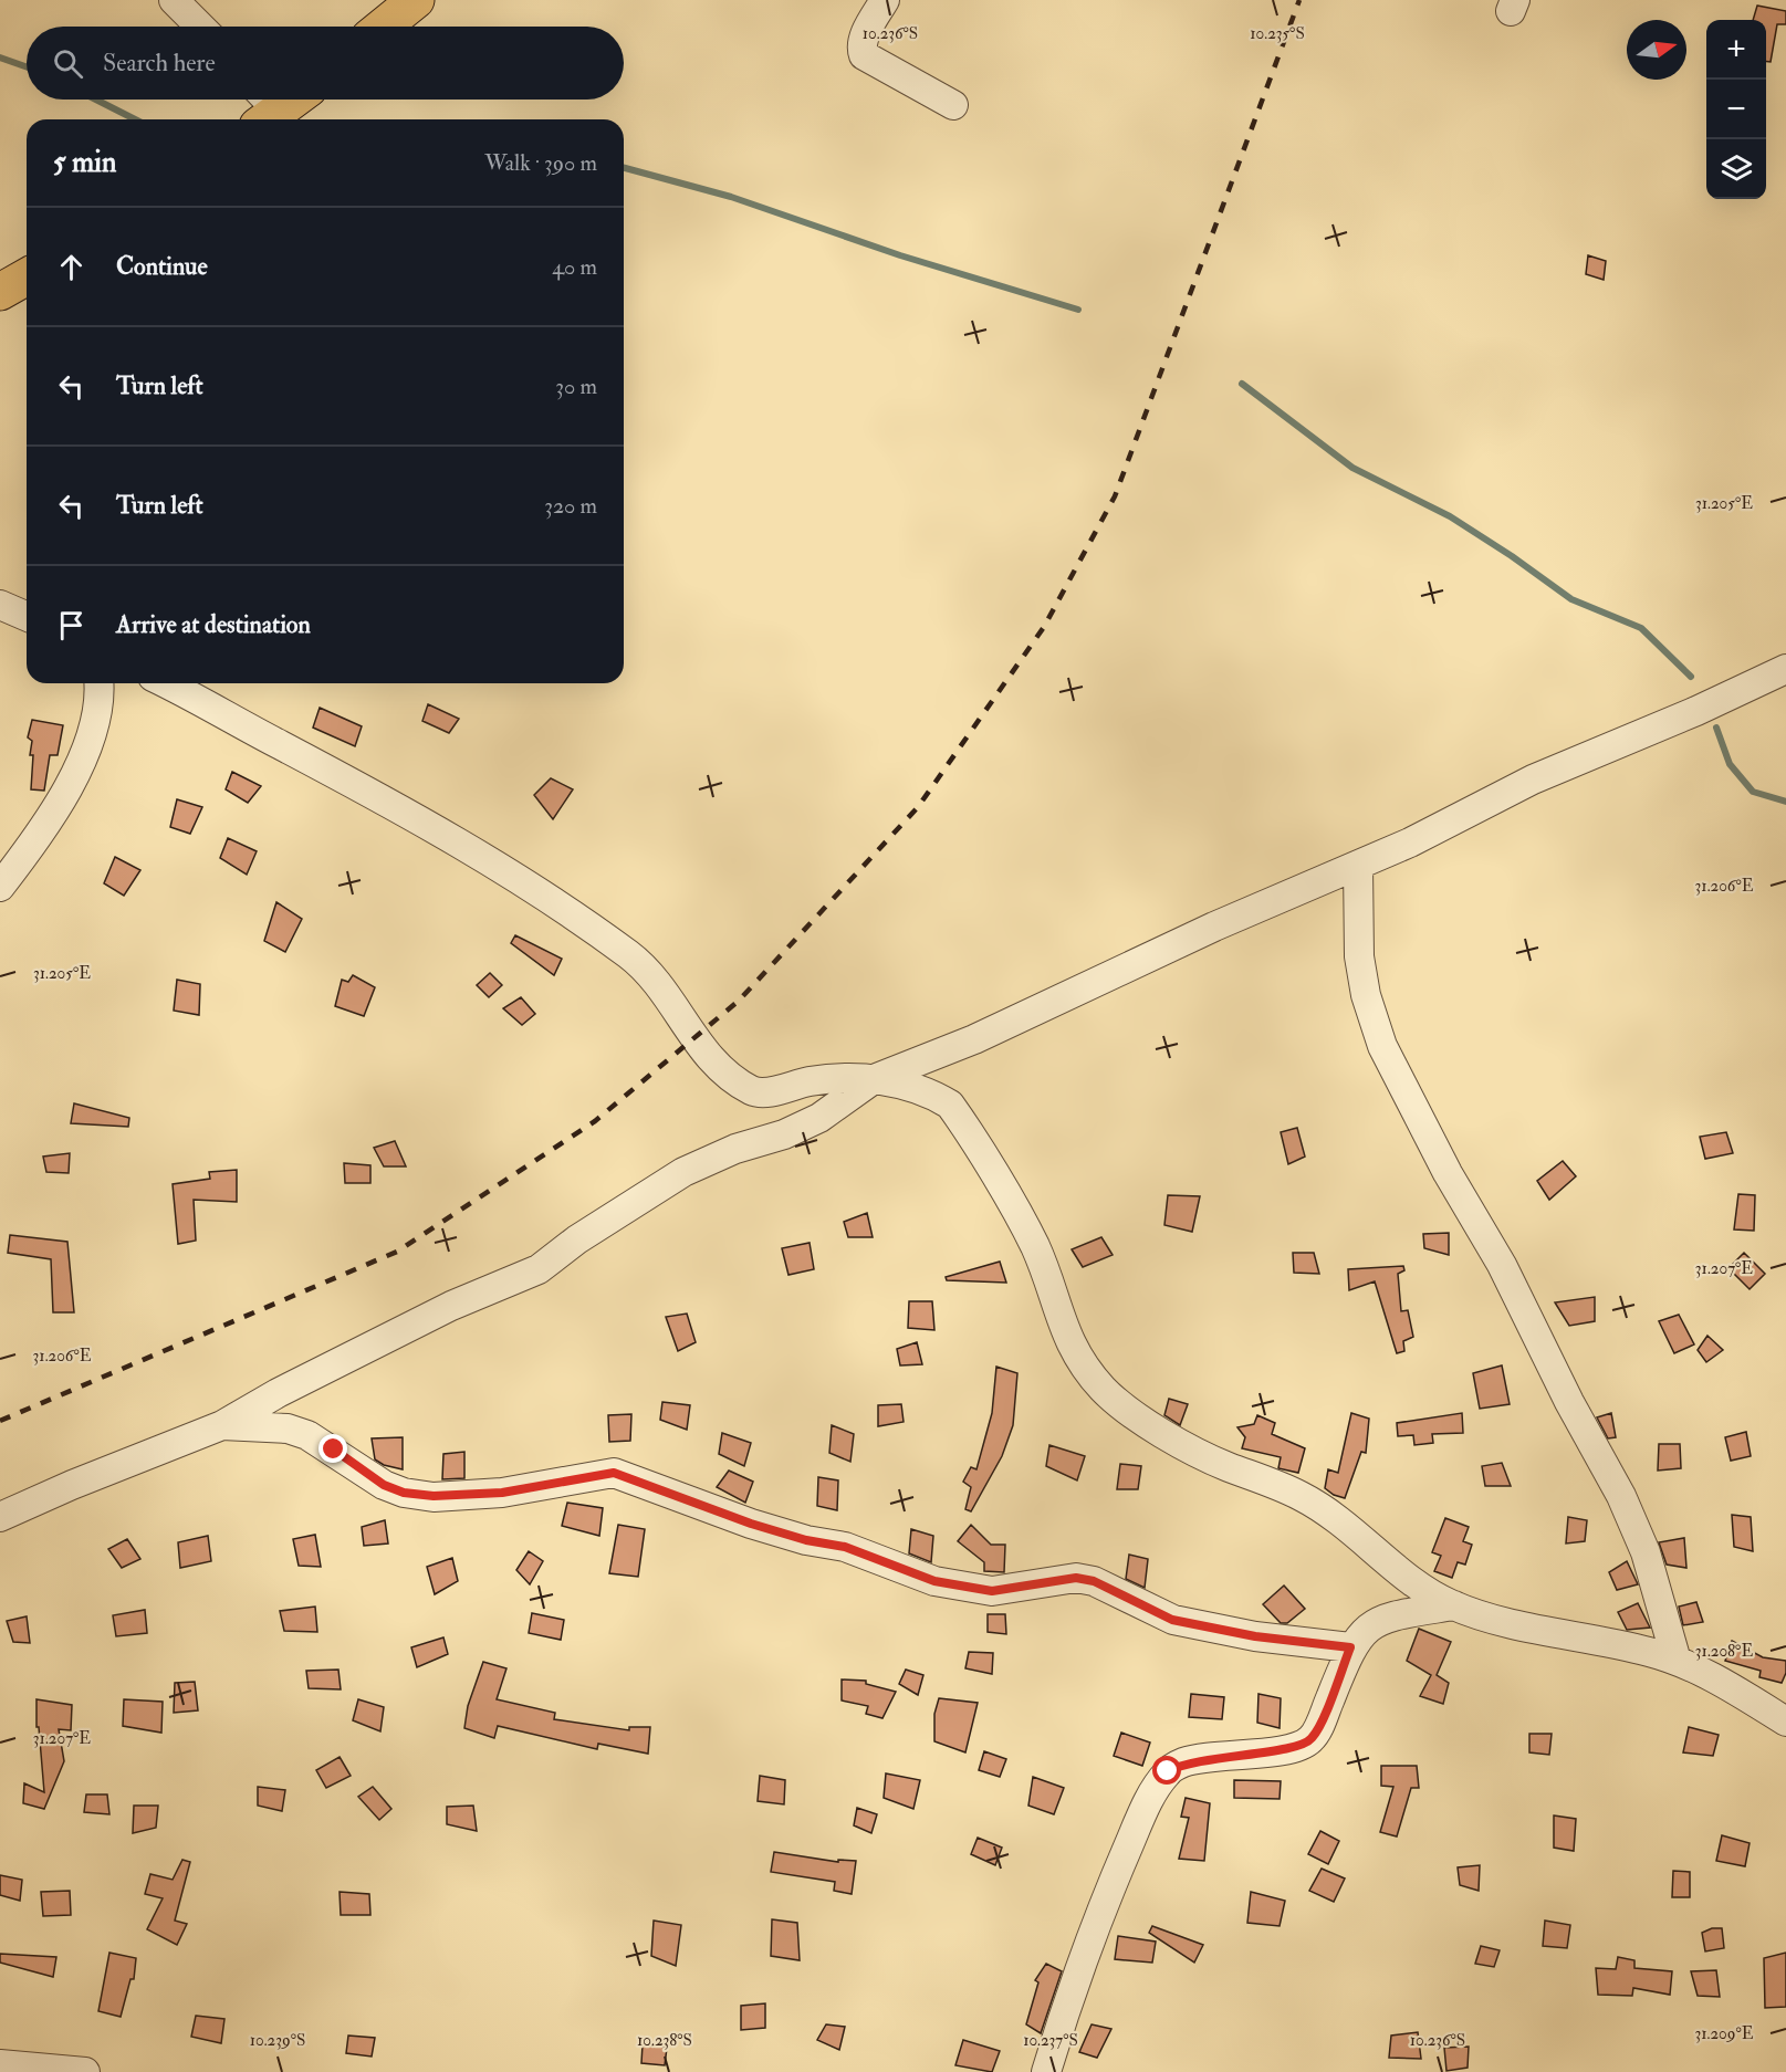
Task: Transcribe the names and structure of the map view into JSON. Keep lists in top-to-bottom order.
{
  "north": "right",
  "page": {
    "map_buttons": ["+", "−"],
    "search": "Search here",
    "heading": ["5 min", "Walk · 390 m"],
    "list": [
      ["Continue", "40 m"],
      ["Turn left", "30 m"],
      ["Turn left", "320 m"],
      "Arrive at destination"
    ]
  },
  "coordinates": [
    "10.236°S",
    "10.235°S",
    "31.205°E",
    "31.206°E",
    "31.207°E",
    "31.208°E",
    "31.209°E",
    "10.239°S",
    "10.238°S",
    "10.237°S"
  ]
}
